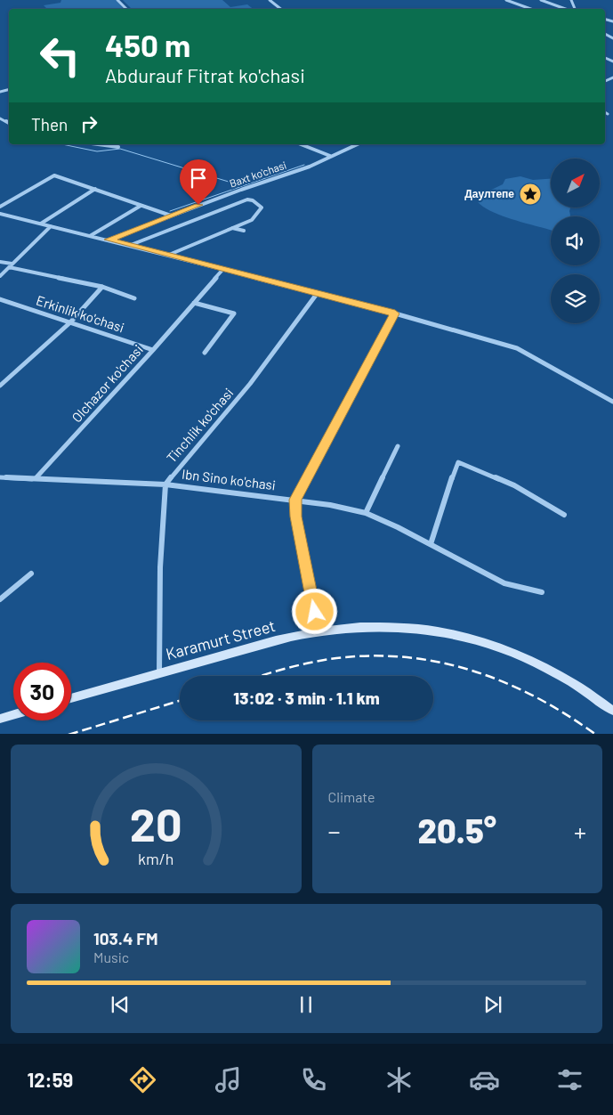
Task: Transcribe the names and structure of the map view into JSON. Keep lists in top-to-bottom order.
{
  "streets": {
    "main road": ["Karamurt Street"],
    "street": [
      "Baxt ko'chasi",
      "Erkinlik ko'chasi",
      "Olchazor ko'chasi",
      "Tinchlik ko'chasi",
      "Ibn Sino ko'chasi"
    ]
  },
  "crossings": [
    ["Erkinlik ko'chasi", "Olchazor ko'chasi"],
    ["Olchazor ko'chasi", "Ibn Sino ko'chasi"],
    ["Tinchlik ko'chasi", "Ibn Sino ko'chasi"]
  ],
  "places": {
    "place": ["Даултепе"]
  },
  "north": "top right",
  "page": {
    "turn": ["450 m", "Abdurauf Fitrat ko'chasi"],
    "then": "Then",
    "limit": "30",
    "trip": "13:02 · 3 min · 1.1 km",
    "tile": "Climate",
    "heat": ["−", "20.5°", "+"],
    "song": ["103.4 FM", "Music"],
    "tabs": "12:59",
    "gauge": ["20", "km/h"]
  }
}
